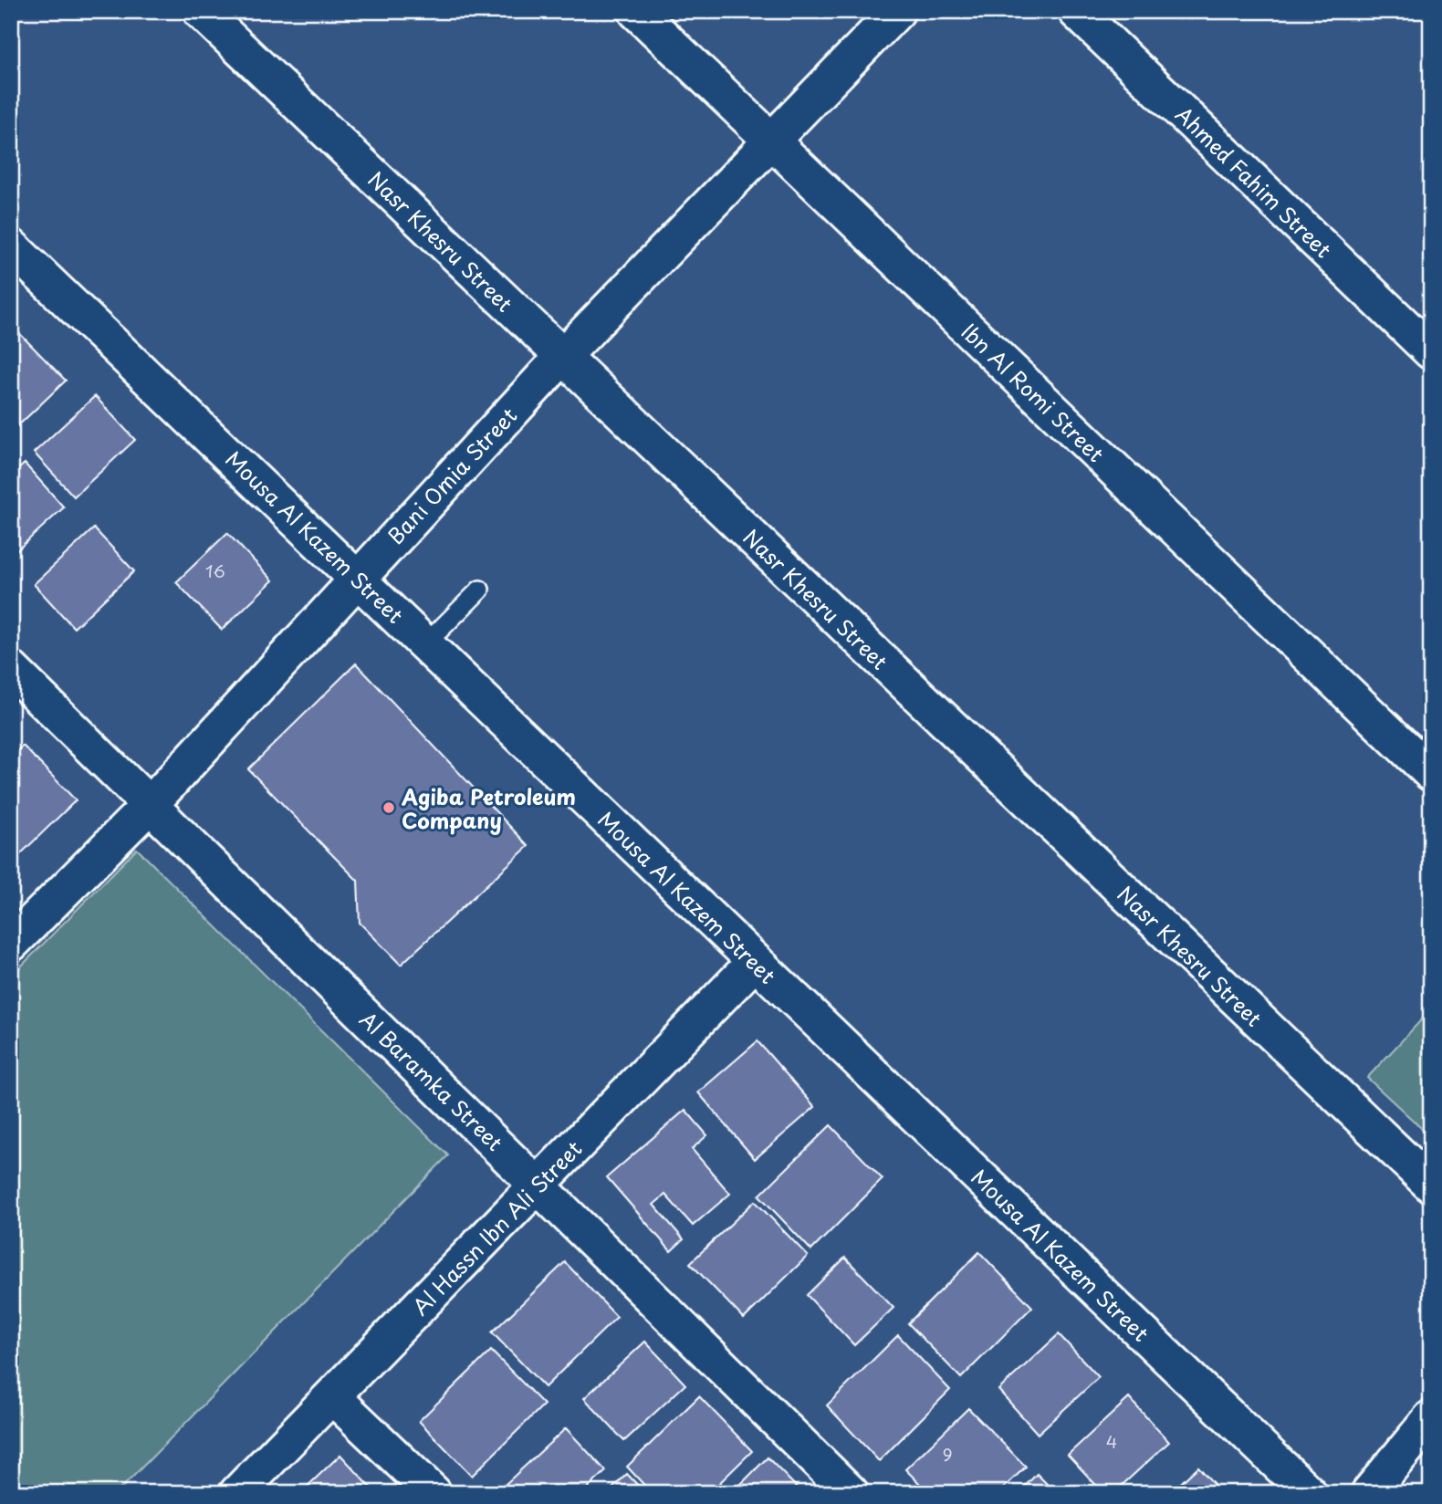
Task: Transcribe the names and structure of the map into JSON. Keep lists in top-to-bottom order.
{
  "streets": {
    "street": [
      "Ahmed Fahim Street",
      "Nasr Khesru Street",
      "Ibn Al Romi Street",
      "Bani Omia Street",
      "Mousa Al Kazem Street",
      "Al Baramka Street",
      "Al Hassn Ibn Ali Street"
    ]
  },
  "crossings": [
    ["Nasr Khesru Street", "Bani Omia Street"],
    ["Ibn Al Romi Street", "Bani Omia Street"],
    ["Bani Omia Street", "Mousa Al Kazem Street"],
    ["Bani Omia Street", "Al Baramka Street"],
    ["Mousa Al Kazem Street", "Al Hassn Ibn Ali Street"],
    ["Al Baramka Street", "Al Hassn Ibn Ali Street"]
  ],
  "places": ["Agiba Petroleum Company"],
  "house_numbers": ["16", "4", "9"]
}
